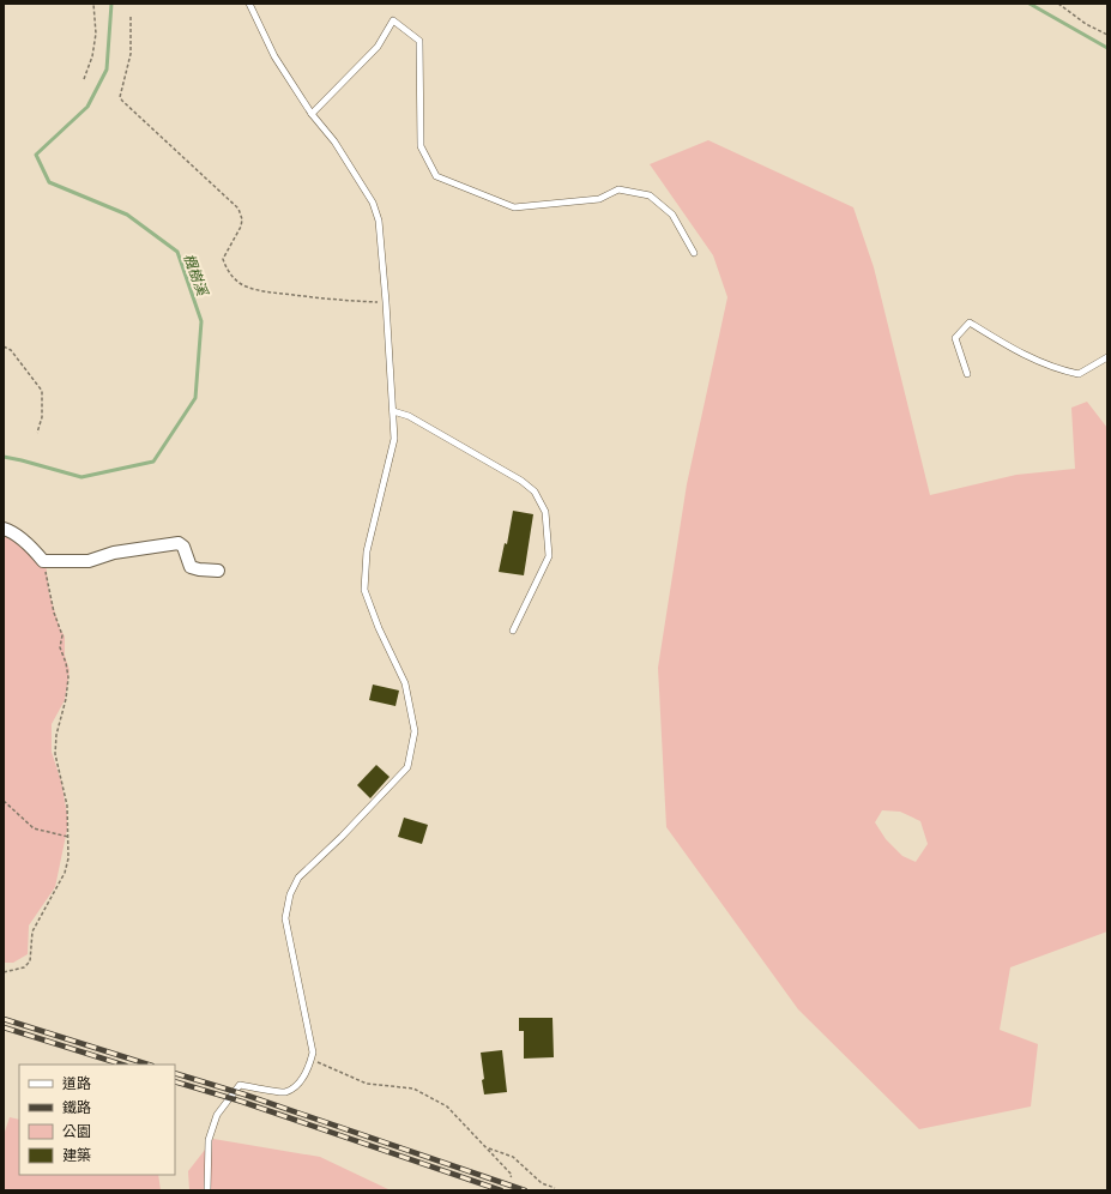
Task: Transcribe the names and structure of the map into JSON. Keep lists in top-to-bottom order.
{
  "water": ["楓樹溪"],
  "legend": [
    "道路",
    "鐵路",
    "公園",
    "建築"
  ]
}
